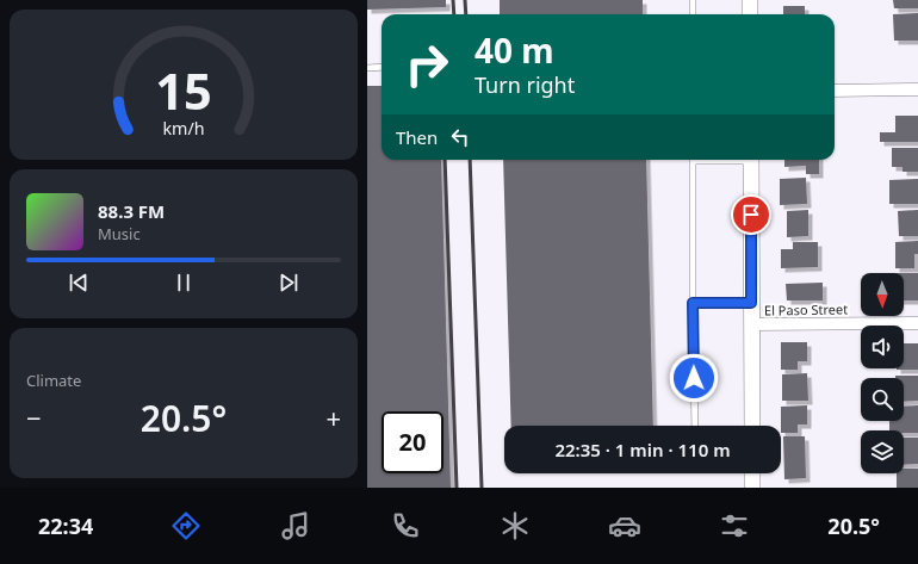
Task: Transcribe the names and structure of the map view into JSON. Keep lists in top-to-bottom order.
{
  "streets": {
    "street": ["El Paso Street"]
  },
  "north": "bottom",
  "page": {
    "turn": ["40 m", "Turn right"],
    "then": "Then",
    "song": ["88.3 FM", "Music"],
    "tile": "Climate",
    "heat": ["−", "20.5°", "+"],
    "limit": "20",
    "trip": "22:35 · 1 min · 110 m",
    "tabs": ["22:34", "20.5°"],
    "gauge": ["15", "km/h"]
  }
}
